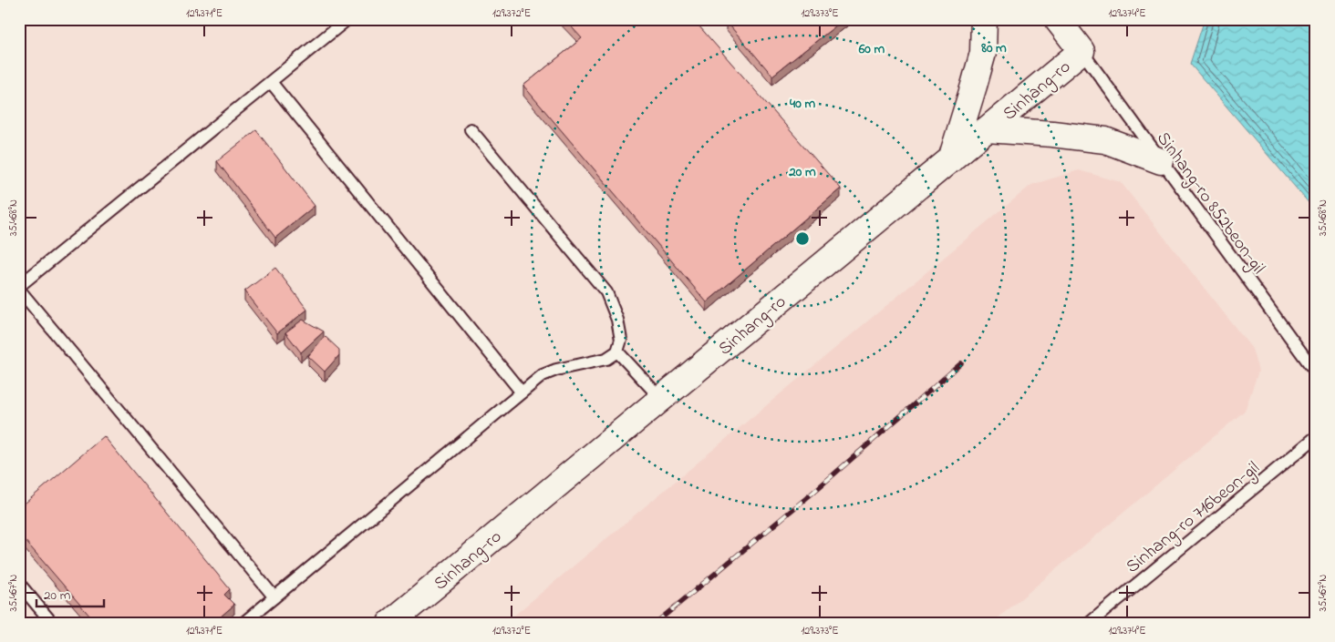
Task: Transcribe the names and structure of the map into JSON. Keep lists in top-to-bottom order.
{
  "streets": {
    "street": ["Sinhang-ro"],
    "lane": ["Sinhang-ro 852beon-gil", "Sinhang-ro 716beon-gil"]
  },
  "crossings": [
    ["Sinhang-ro", "Sinhang-ro 852beon-gil"]
  ],
  "scale_bar": "20 m",
  "coordinates": [
    "129.371°E",
    "129.372°E",
    "129.373°E",
    "129.374°E",
    "35.468°N",
    "35.467°N"
  ],
  "rings": [
    "80 m",
    "60 m",
    "40 m",
    "20 m"
  ]
}
